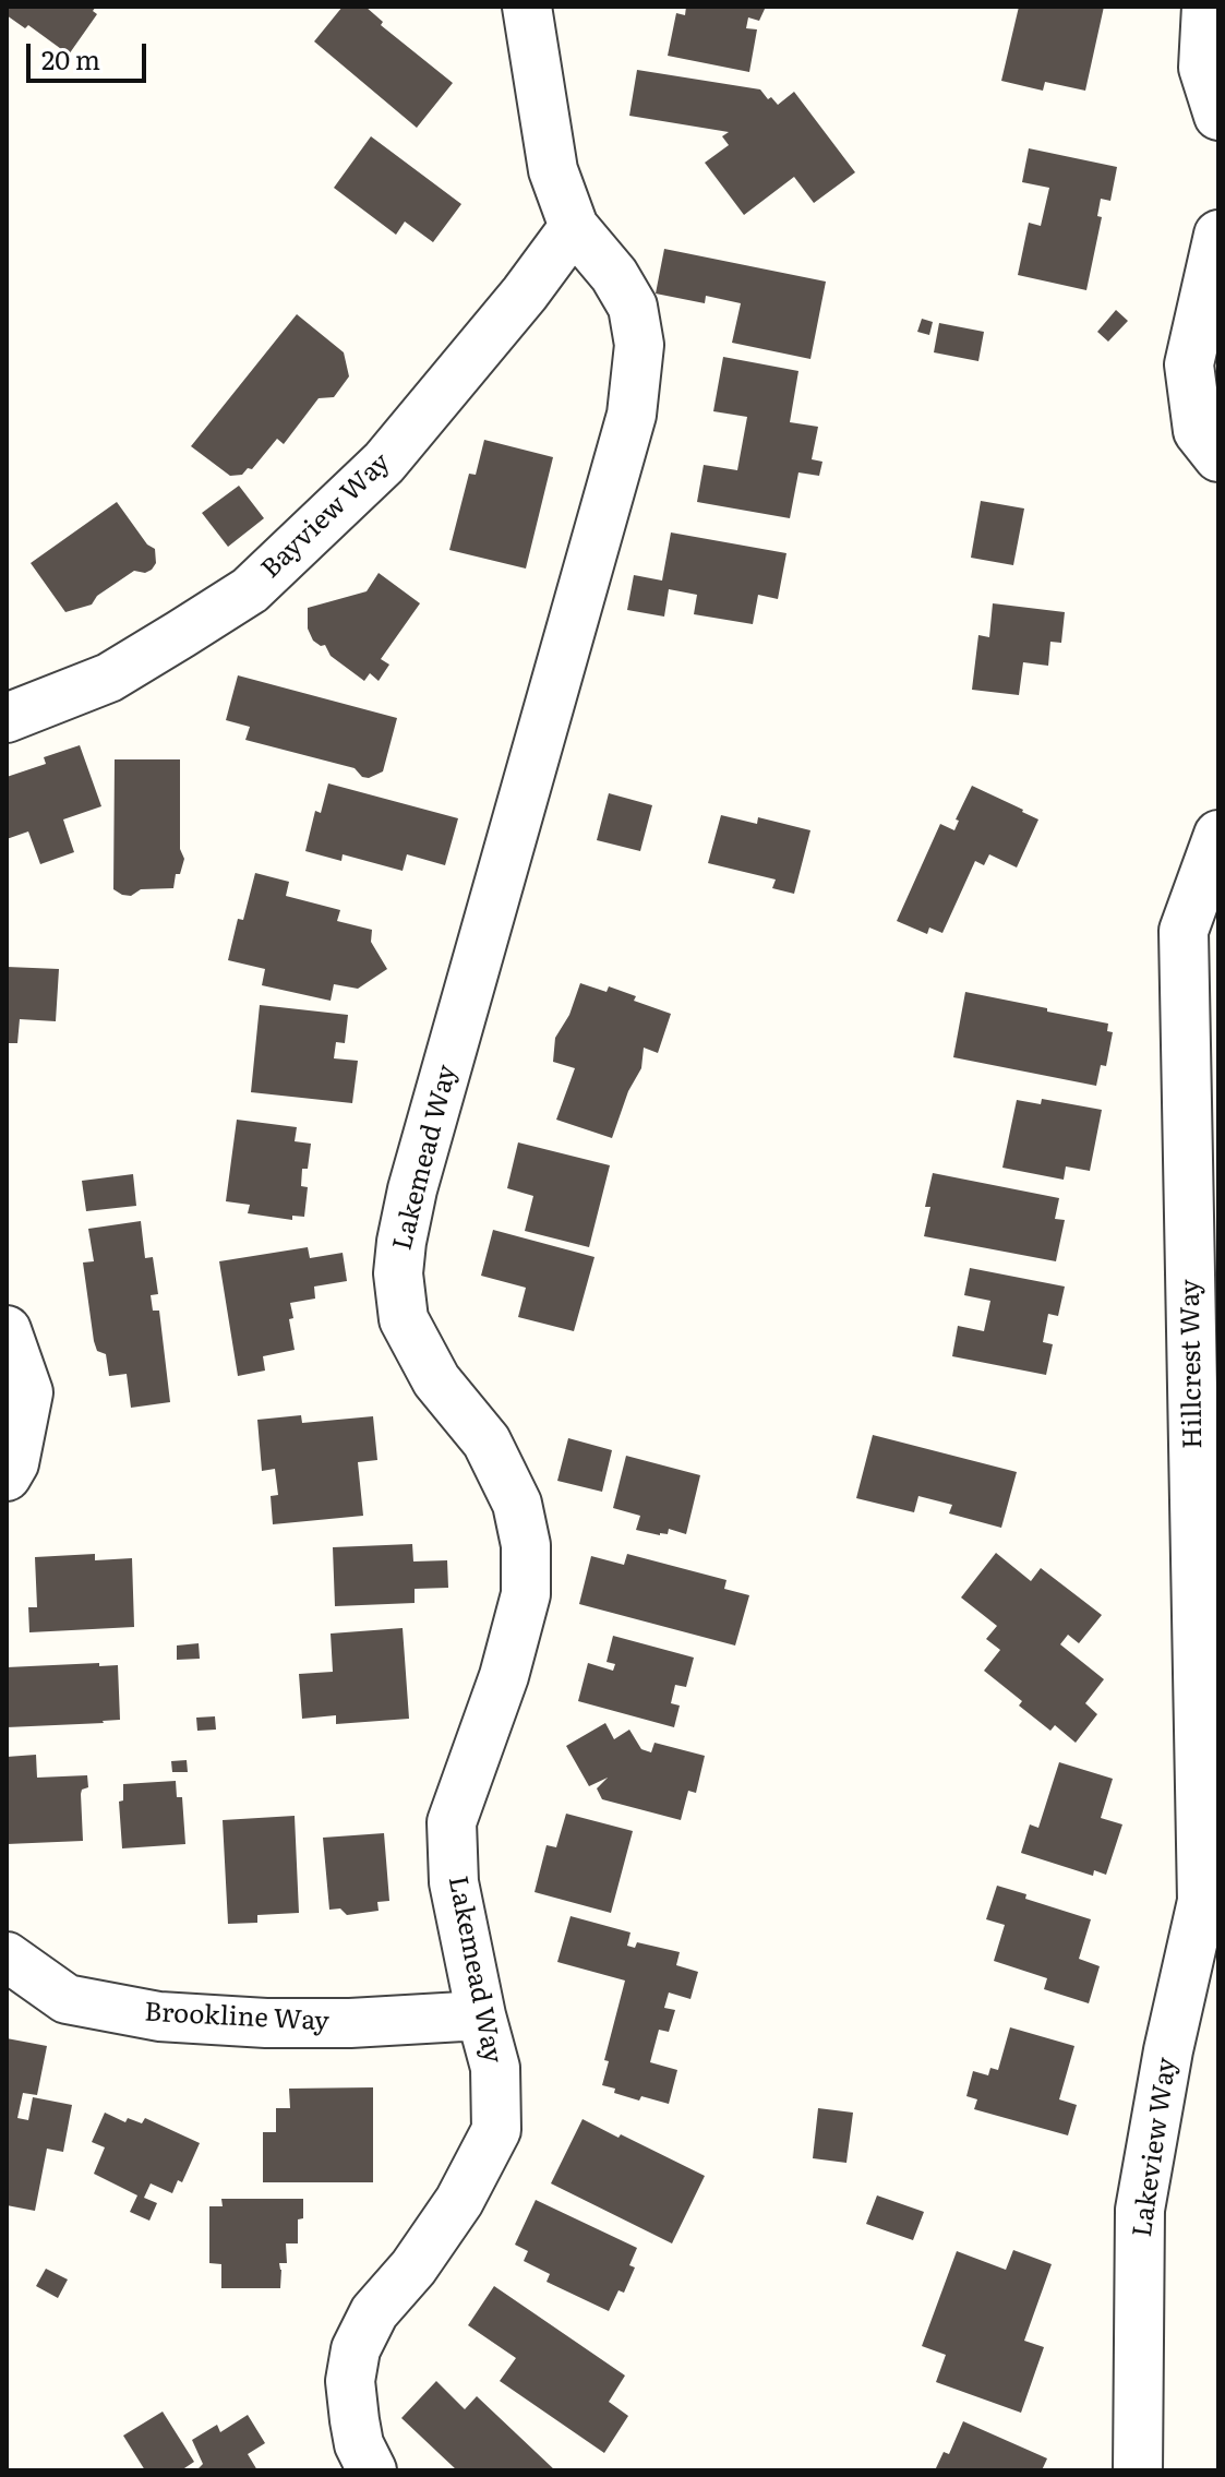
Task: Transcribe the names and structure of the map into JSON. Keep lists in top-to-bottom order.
{
  "streets": {
    "street": [
      "Bayview Way",
      "Lakemead Way",
      "Hillcrest Way",
      "Brookline Way",
      "Lakeview Way"
    ]
  },
  "crossings": [
    ["Bayview Way", "Lakemead Way"],
    ["Lakemead Way", "Brookline Way"],
    ["Hillcrest Way", "Lakeview Way"]
  ],
  "scale_bar": "20 m"
}
